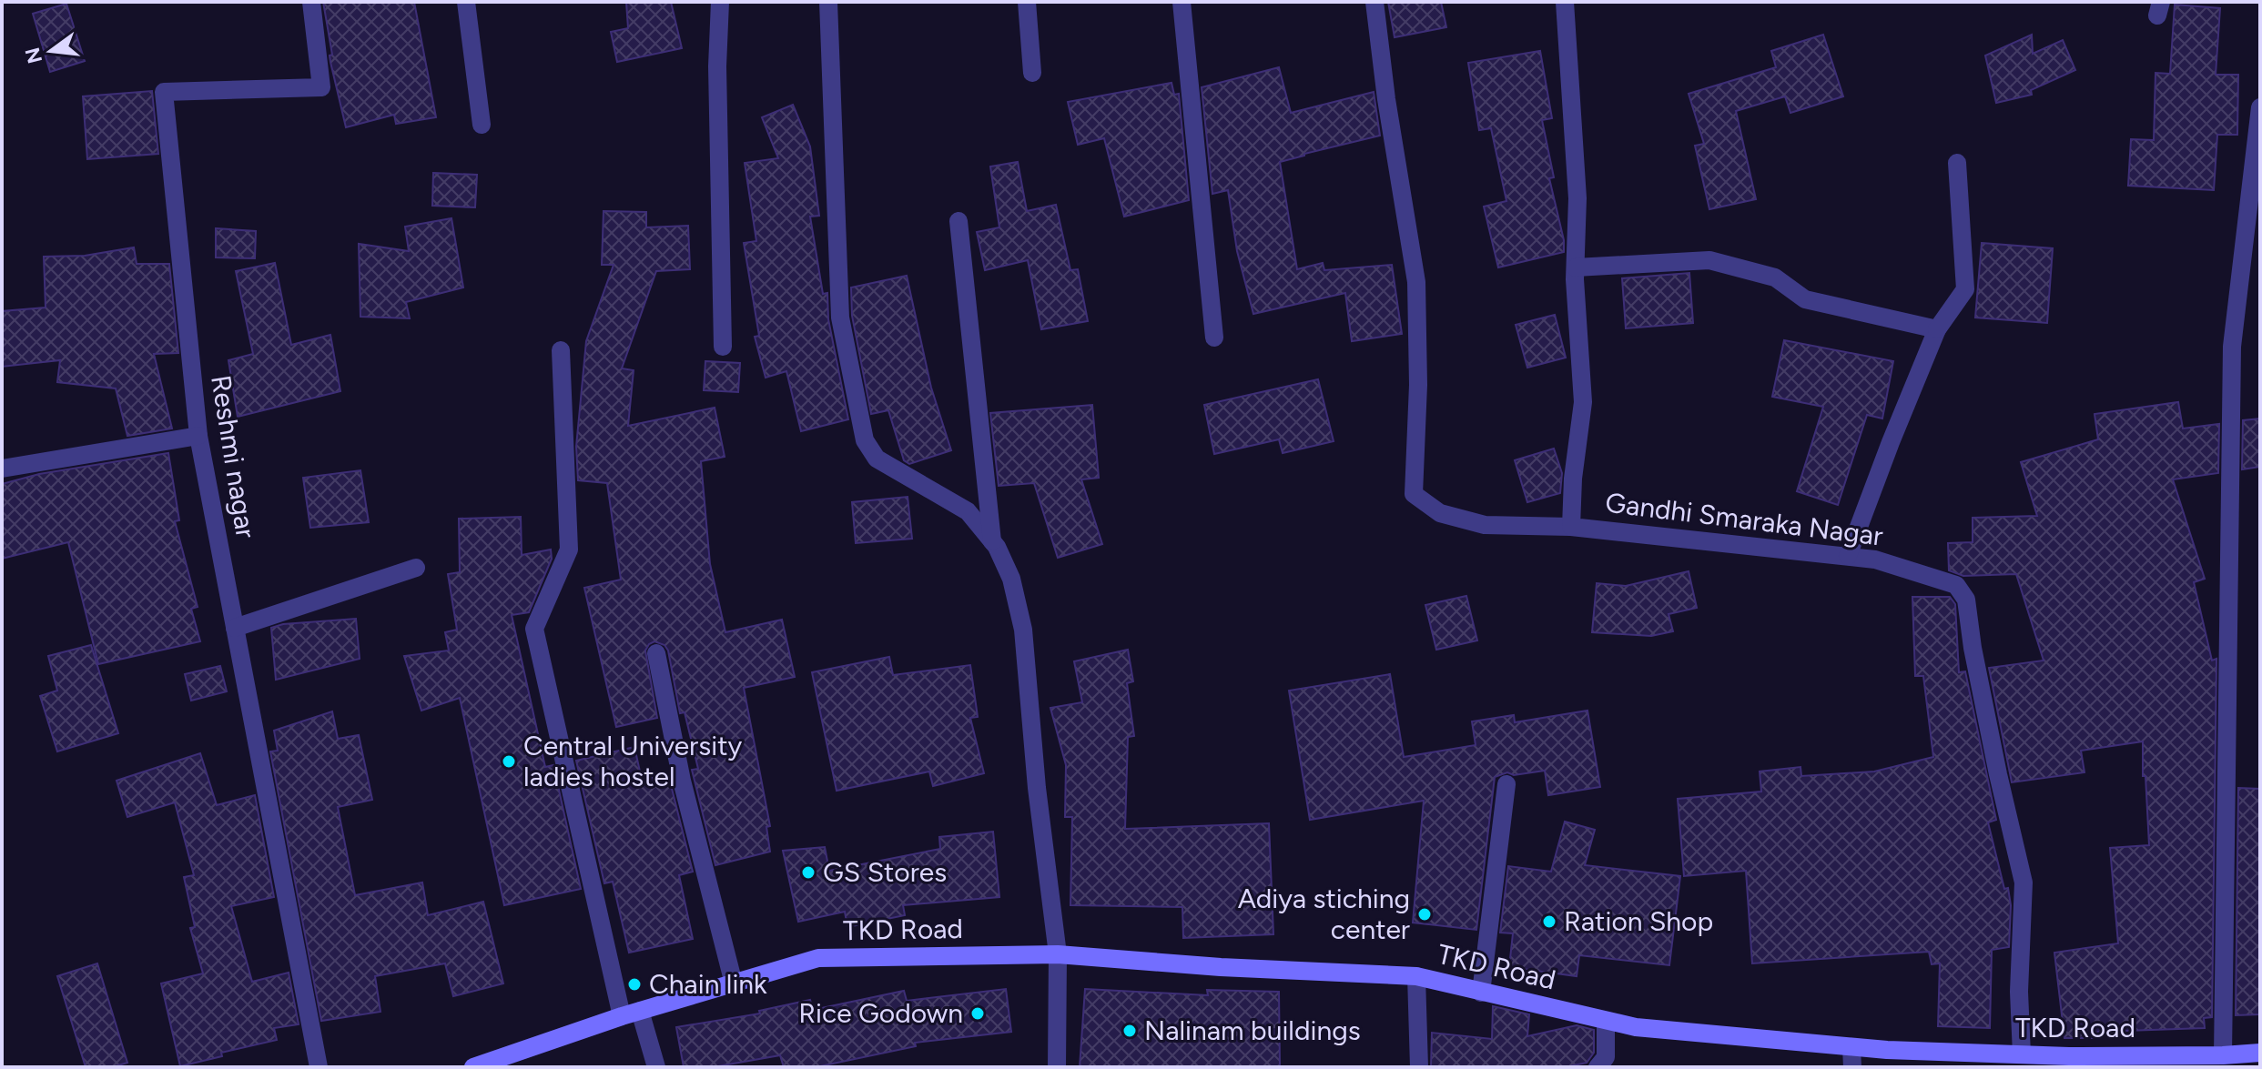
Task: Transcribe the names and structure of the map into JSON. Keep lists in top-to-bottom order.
{
  "streets": {
    "street": ["Reshmi nagar", "Gandhi Smaraka Nagar", "TKD Road"]
  },
  "crossings": [
    ["Gandhi Smaraka Nagar", "TKD Road"]
  ],
  "places": [
    "Central University ladies hostel",
    "GS Stores",
    "Adiya stiching center",
    "Ration Shop",
    "Chain link",
    "Rice Godown",
    "Nalinam buildings"
  ],
  "north": "left"
}
